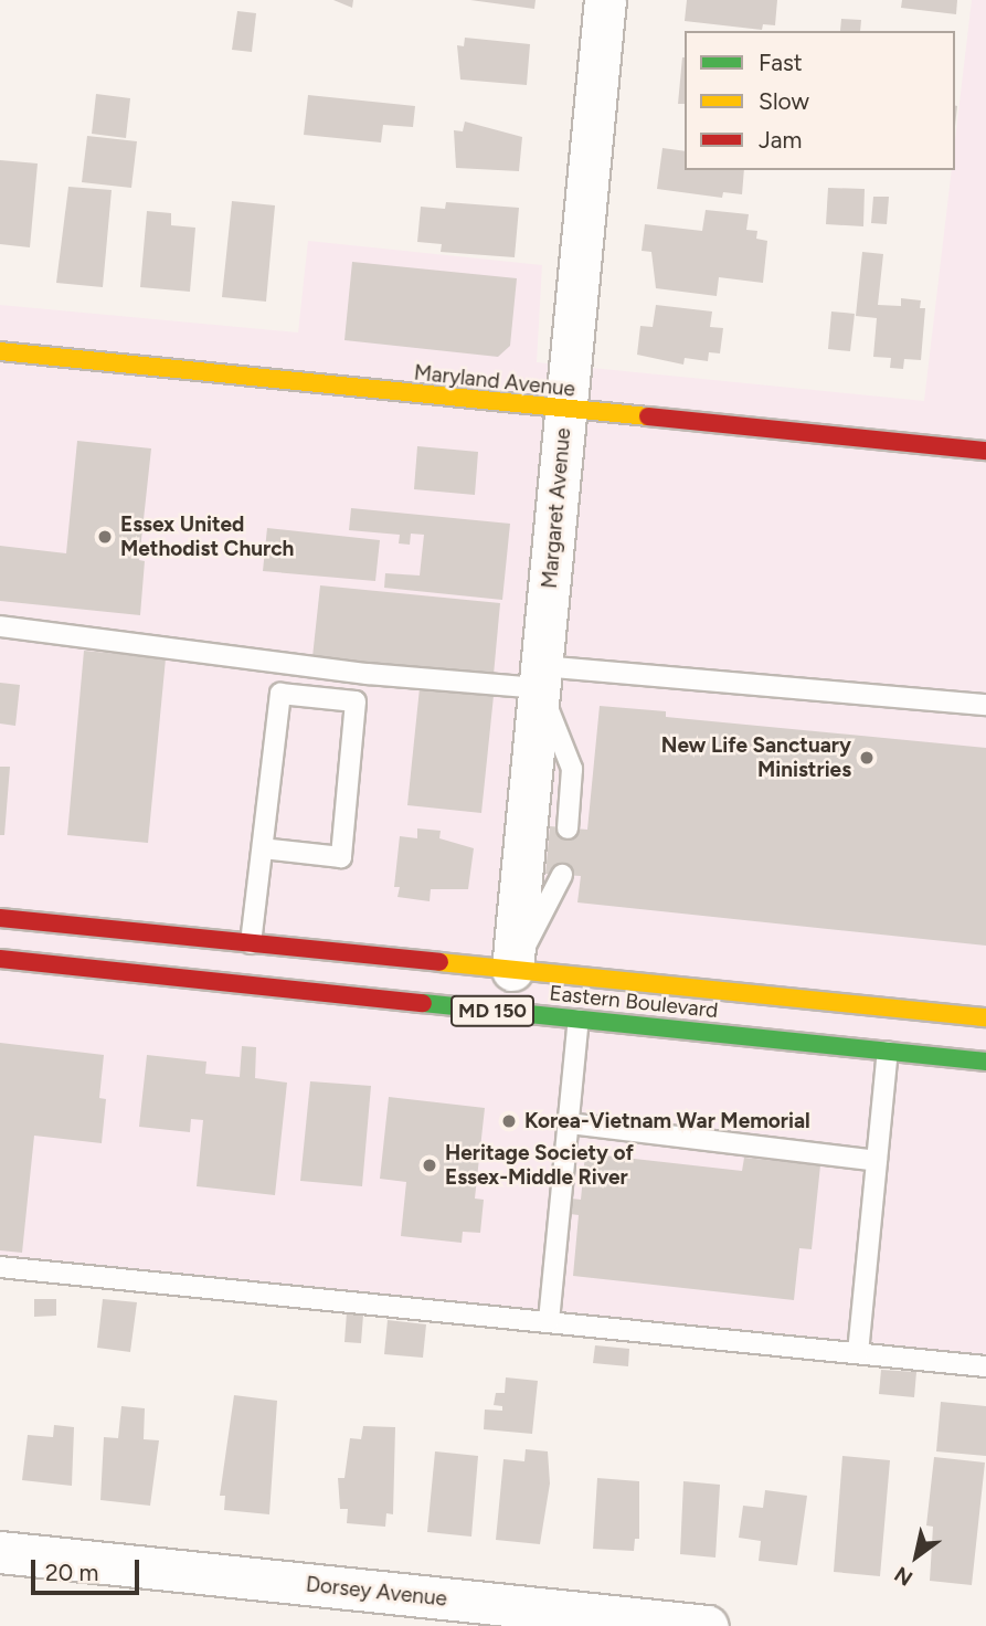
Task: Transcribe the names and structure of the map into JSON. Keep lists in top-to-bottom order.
{
  "streets": {
    "main road": ["Maryland Avenue", "Eastern Boulevard", "MD 150"],
    "street": ["Margaret Avenue", "Dorsey Avenue"]
  },
  "crossings": [
    ["Maryland Avenue", "Margaret Avenue"],
    ["Margaret Avenue", "Eastern Boulevard"]
  ],
  "places": [
    "Essex United Methodist Church",
    "New Life Sanctuary Ministries",
    "Korea-Vietnam War Memorial",
    "Heritage Society of Essex-Middle River"
  ],
  "legend": ["Fast", "Slow", "Jam"],
  "scale_bar": "20 m",
  "north": "bottom left"
}
